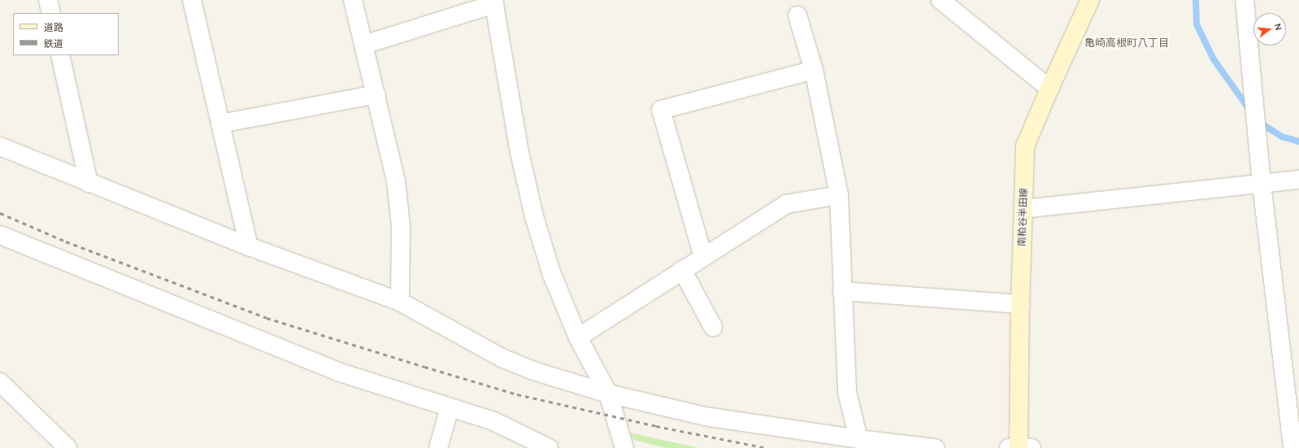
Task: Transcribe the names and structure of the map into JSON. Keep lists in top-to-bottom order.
{
  "streets": {
    "main road": ["南粕谷半田線"]
  },
  "districts": ["亀崎高根町八丁目"],
  "legend": ["道路", "鉄道"],
  "north": "right"
}
